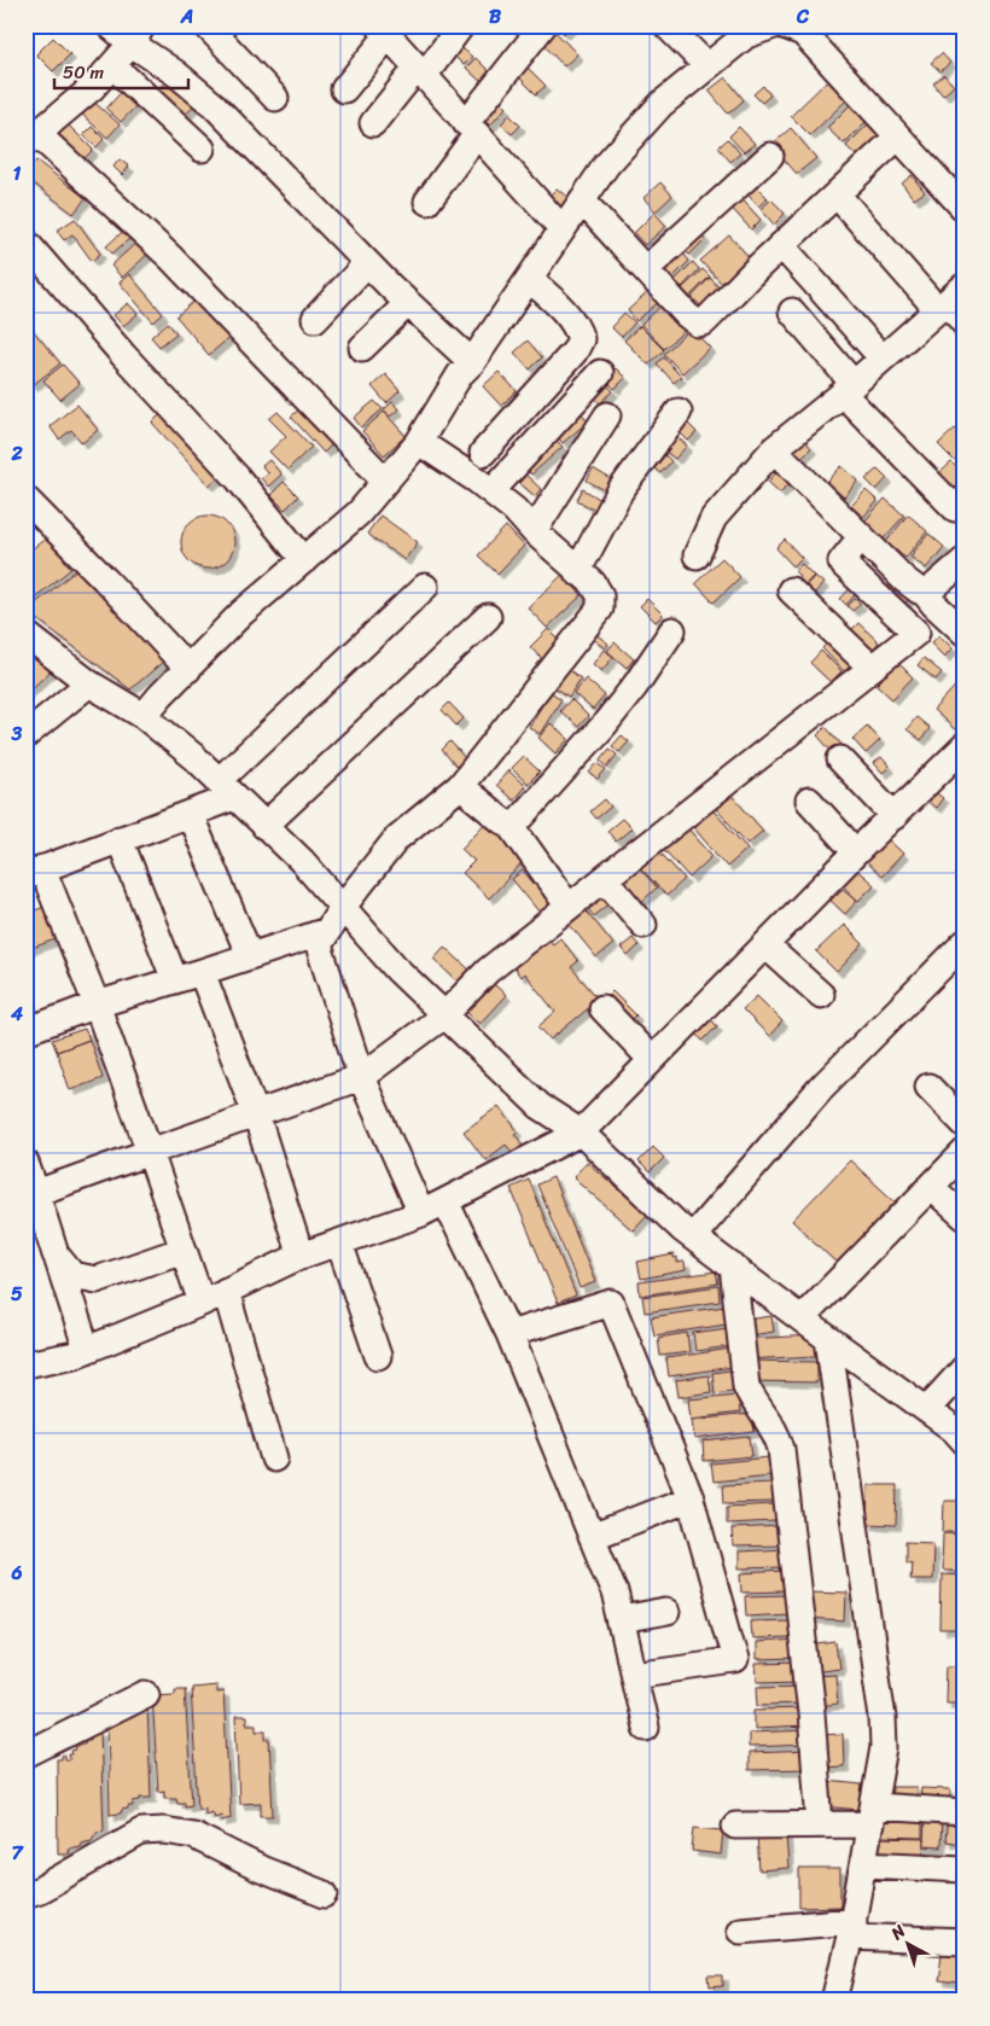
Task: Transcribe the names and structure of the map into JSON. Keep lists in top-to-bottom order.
{
  "scale_bar": "50 m",
  "north": "top left",
  "grid": {
    "columns": ["A", "B", "C"],
    "rows": [
      "1",
      "2",
      "3",
      "4",
      "5",
      "6",
      "7"
    ]
  }
}
